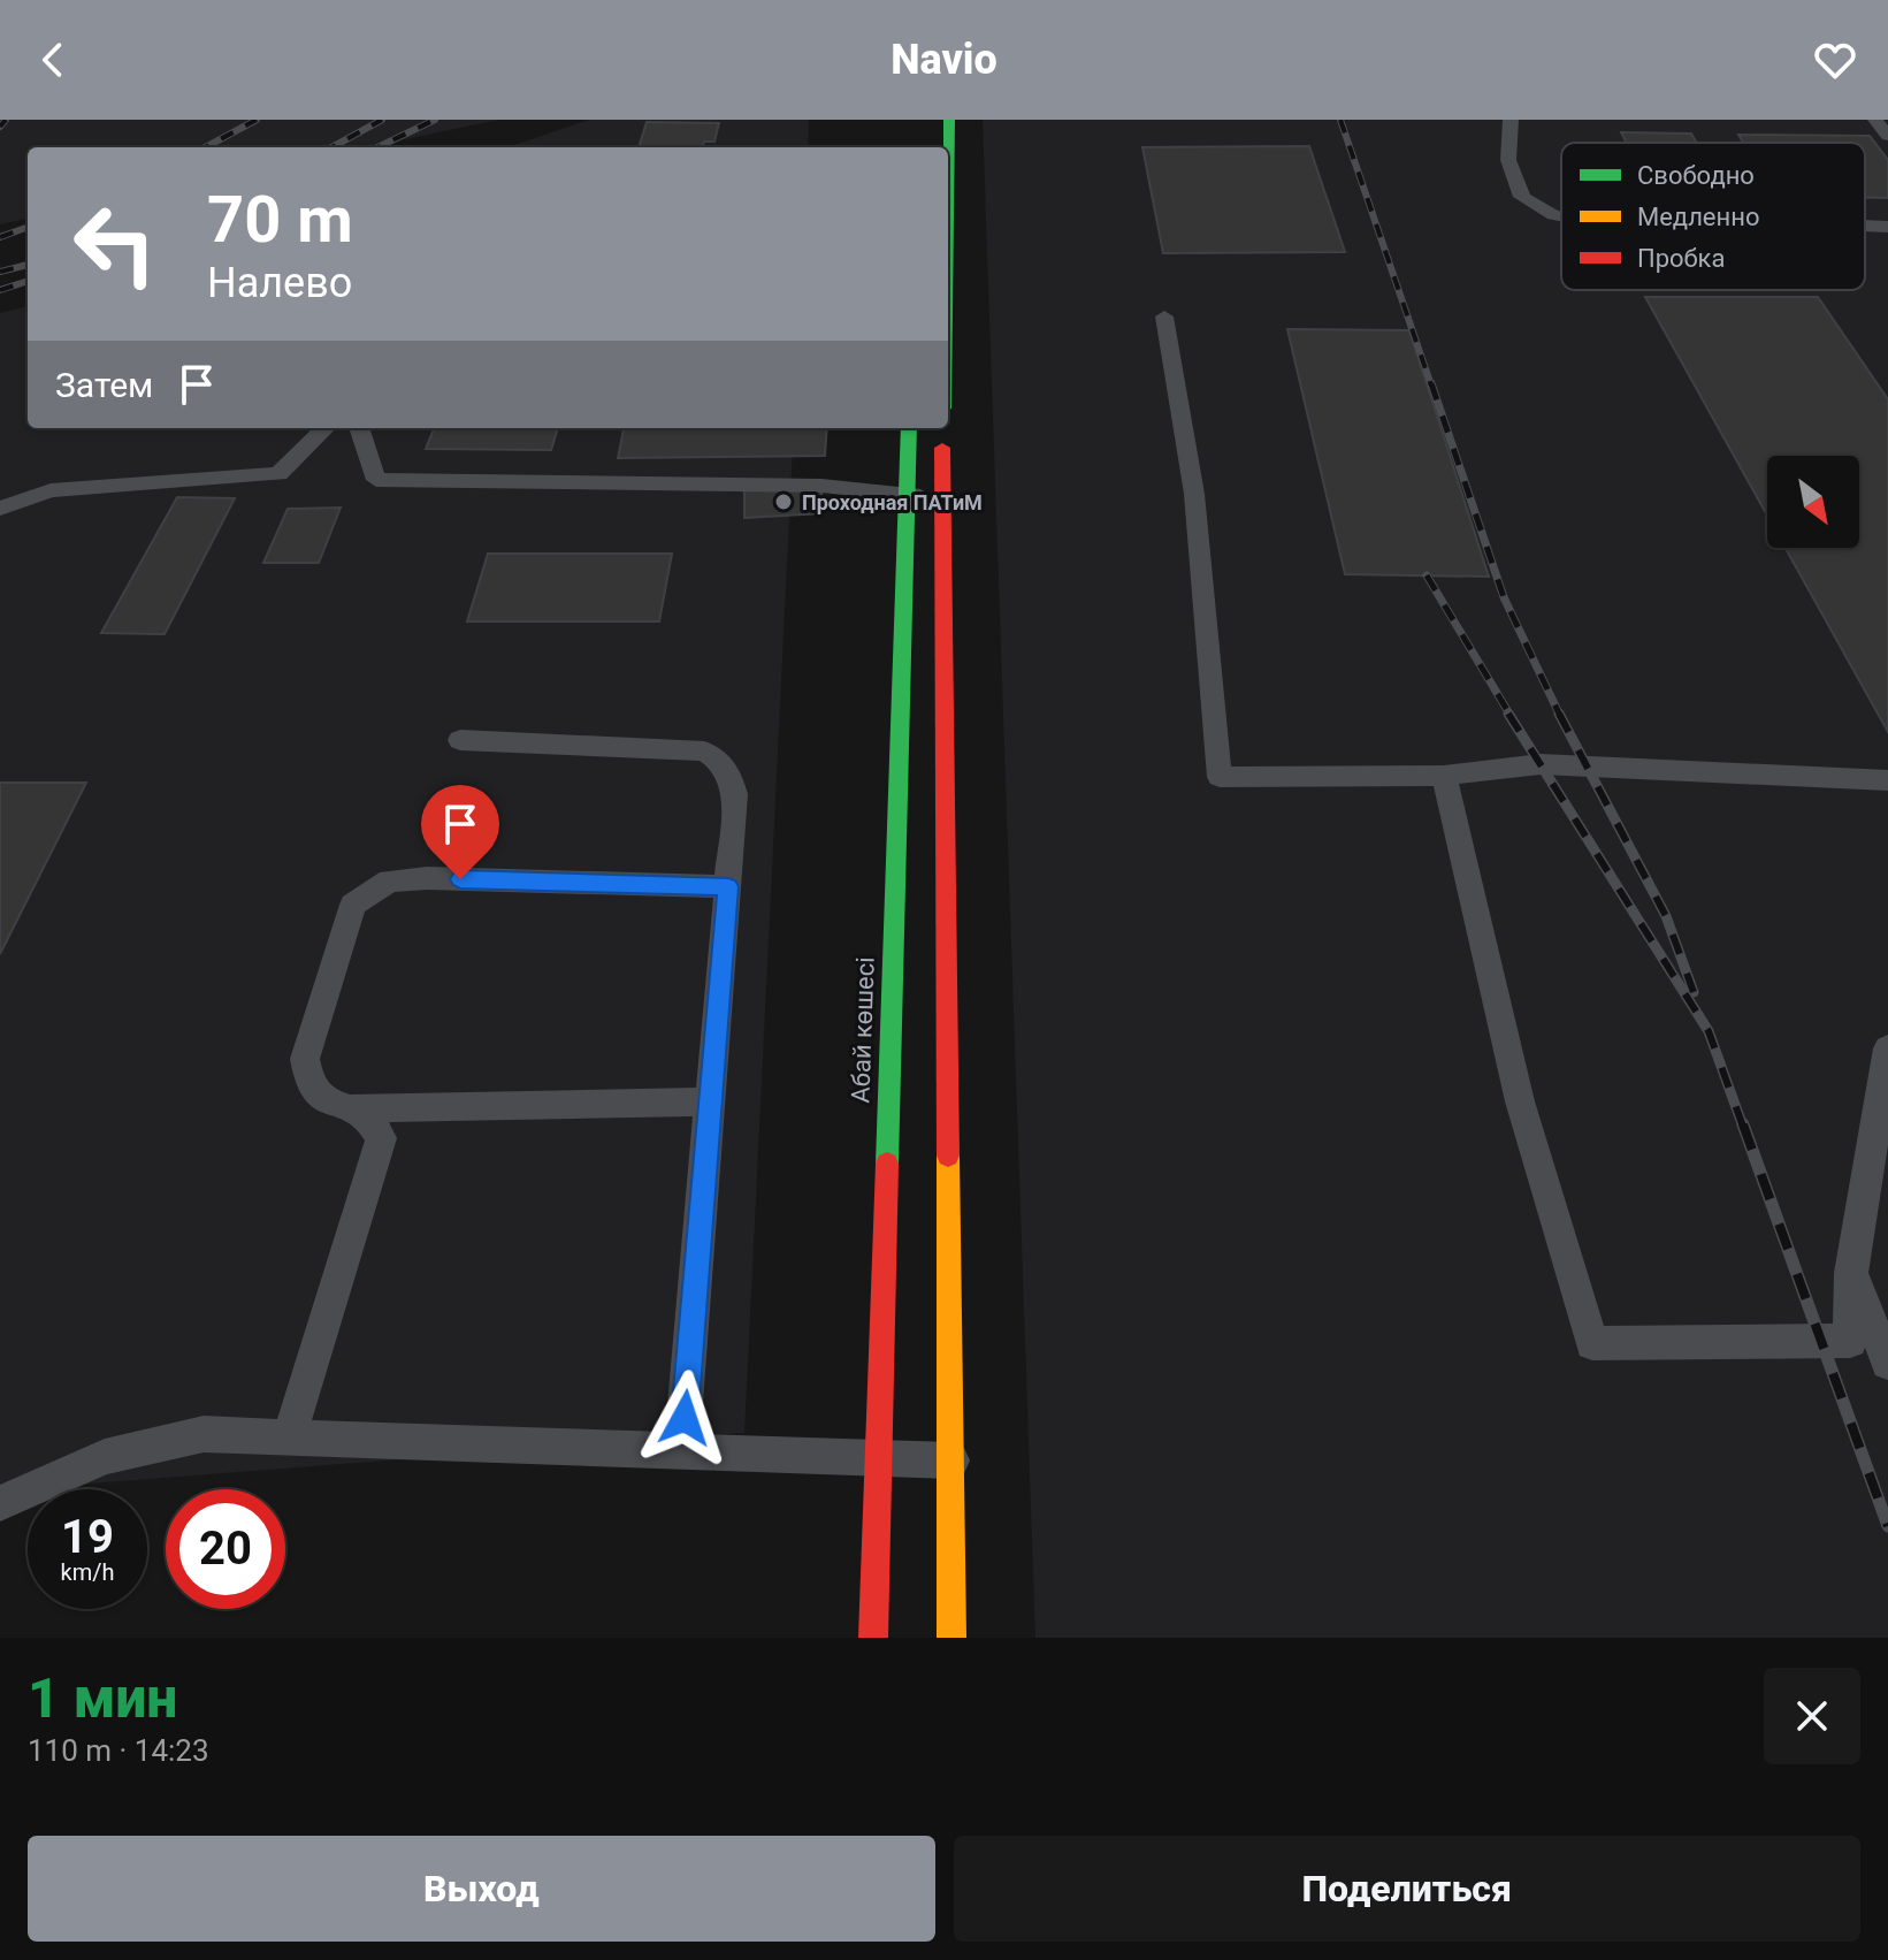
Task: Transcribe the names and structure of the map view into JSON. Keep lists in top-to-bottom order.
{
  "streets": {
    "street": ["Абай көшесі"]
  },
  "places": ["Проходная ПАТиМ"],
  "legend": ["Свободно", "Медленно", "Пробка"],
  "north": "bottom right",
  "page": {
    "header": "Navio",
    "turn": ["70 m", "Налево"],
    "then": "Затем",
    "speed": "19 km/h",
    "limit": "20",
    "heading": ["1 мин", "110 m · 14:23"],
    "buttons": ["Выход", "Поделиться"]
  }
}
